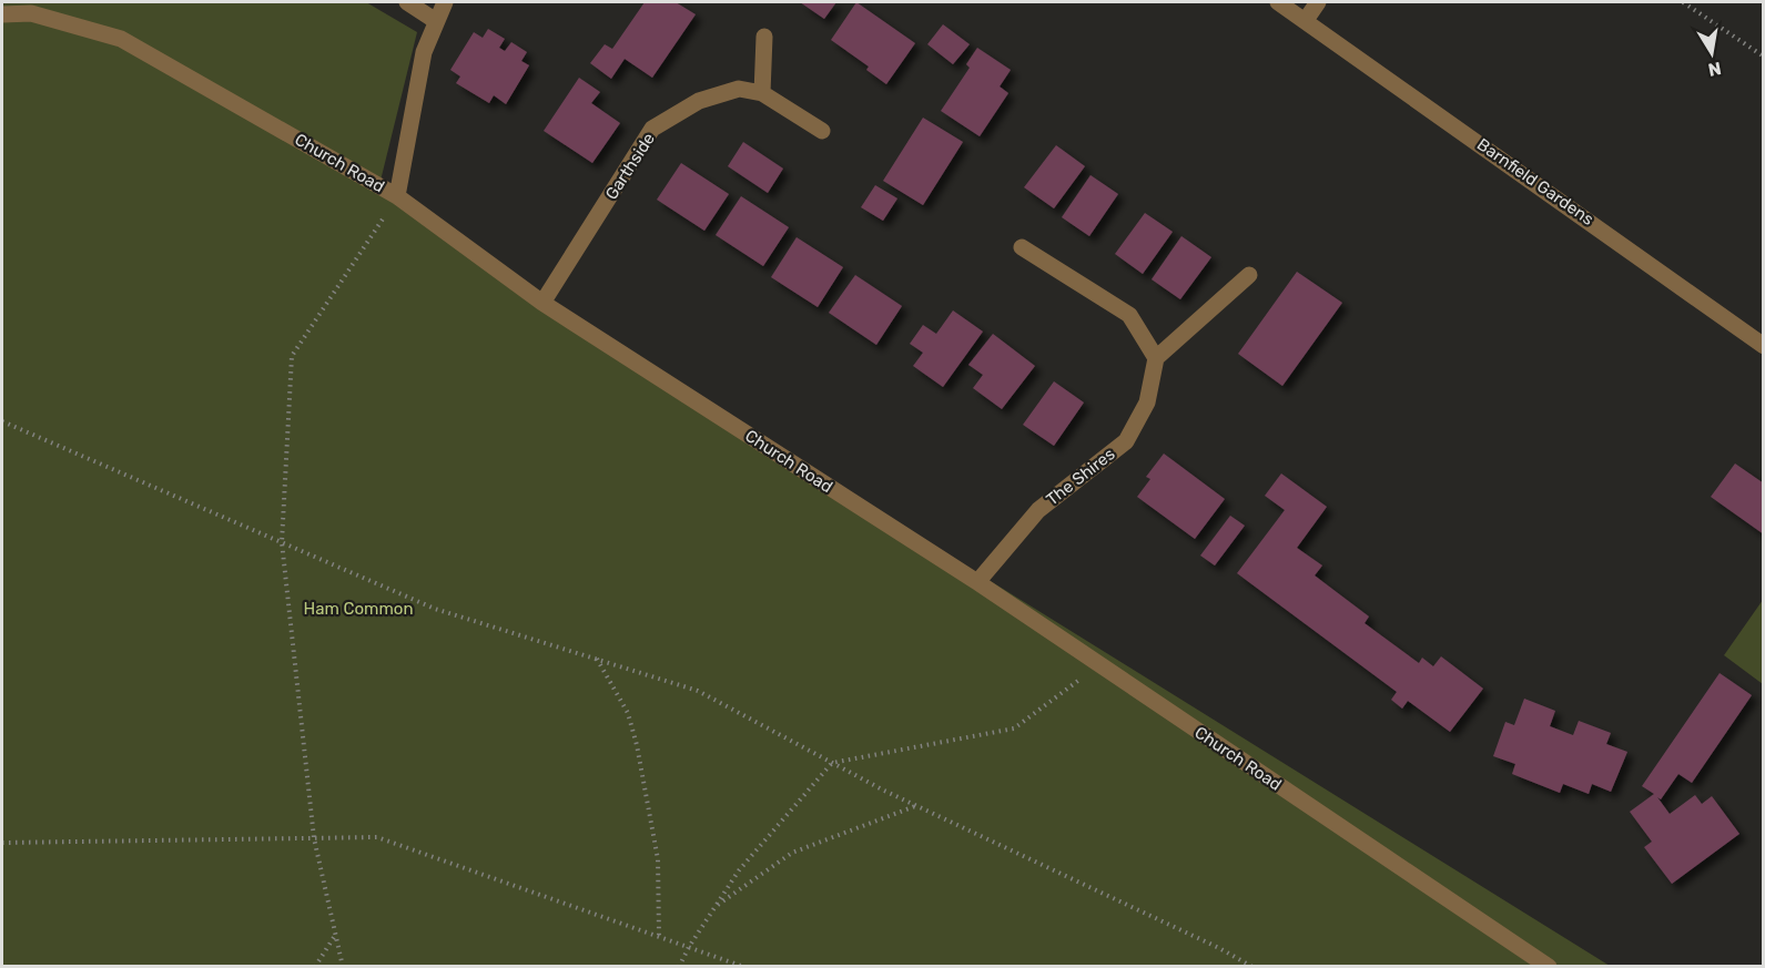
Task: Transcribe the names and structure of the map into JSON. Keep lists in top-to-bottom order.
{
  "streets": {
    "street": [
      "Church Road",
      "Garthside",
      "Barnfield Gardens",
      "The Shires"
    ]
  },
  "crossings": [
    ["Church Road", "Garthside"],
    ["Church Road", "The Shires"]
  ],
  "parks": ["Ham Common"],
  "north": "bottom"
}
